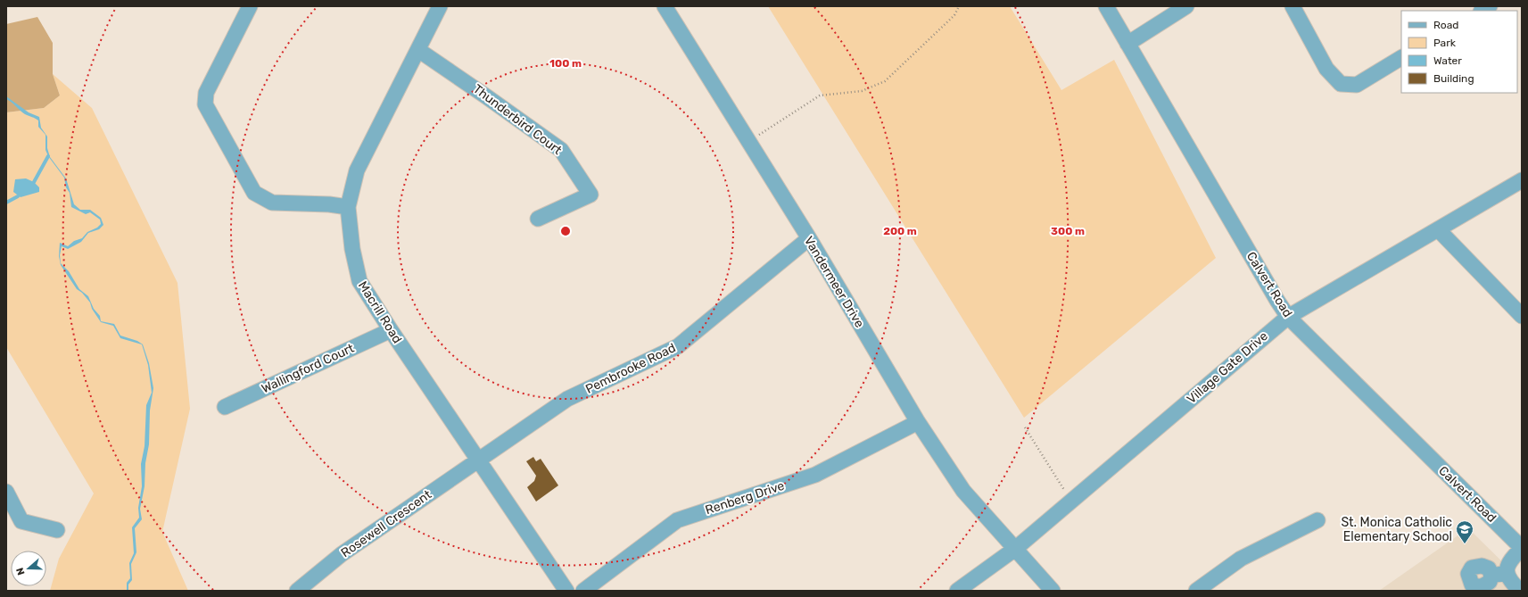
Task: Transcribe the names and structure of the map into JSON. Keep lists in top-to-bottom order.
{
  "streets": {
    "street": [
      "Thunderbird Court",
      "Vandermeer Drive",
      "Calvert Road",
      "Macrill Road",
      "Village Gate Drive",
      "Wallingford Court",
      "Pembrooke Road",
      "Renberg Drive",
      "Rosewell Crescent"
    ]
  },
  "crossings": [
    ["Thunderbird Court", "Macrill Road"],
    ["Vandermeer Drive", "Village Gate Drive"],
    ["Vandermeer Drive", "Pembrooke Road"],
    ["Vandermeer Drive", "Renberg Drive"],
    ["Calvert Road", "Village Gate Drive"],
    ["Macrill Road", "Wallingford Court"],
    ["Macrill Road", "Pembrooke Road"],
    ["Macrill Road", "Rosewell Crescent"],
    ["Pembrooke Road", "Rosewell Crescent"]
  ],
  "places": {
    "school or university": ["St. Monica Catholic Elementary School"]
  },
  "legend": [
    "Road",
    "Park",
    "Water",
    "Building"
  ],
  "north": "left",
  "rings": ["100 m", "200 m", "300 m"]
}
